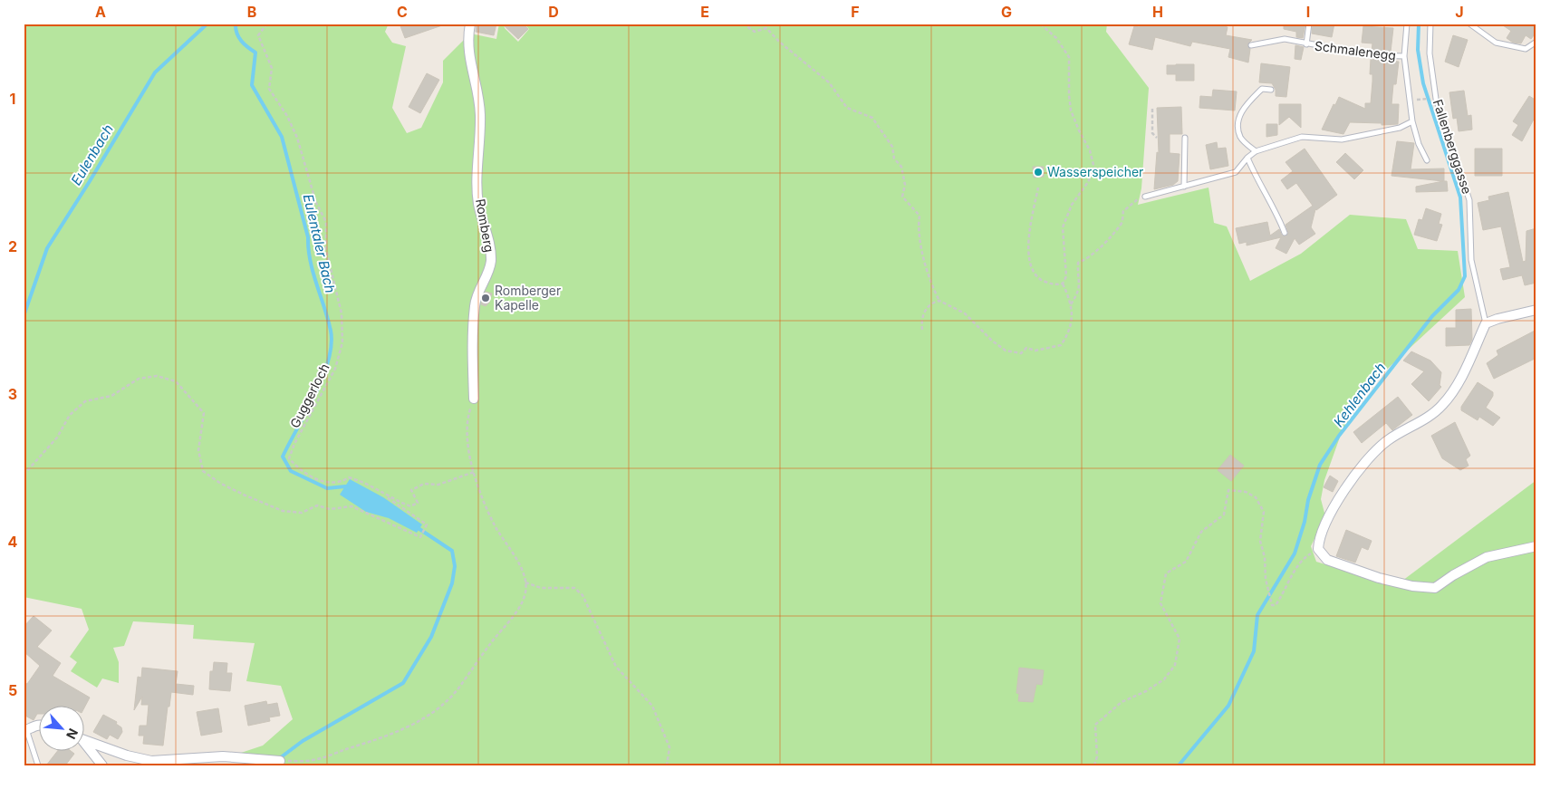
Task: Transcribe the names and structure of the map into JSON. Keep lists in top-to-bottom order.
{
  "streets": {
    "street": ["Romberg"],
    "lane": ["Schmalenegg", "Fallenberggasse"],
    "path": ["Guggerloch"]
  },
  "water": ["Eulenbach", "Eulentaler Bach", "Kehlenbach"],
  "places": ["Wasserspeicher", "Romberger Kapelle"],
  "north": "bottom right",
  "grid": {
    "columns": [
      "A",
      "B",
      "C",
      "D",
      "E",
      "F",
      "G",
      "H",
      "I",
      "J"
    ],
    "rows": [
      "1",
      "2",
      "3",
      "4",
      "5"
    ]
  }
}
